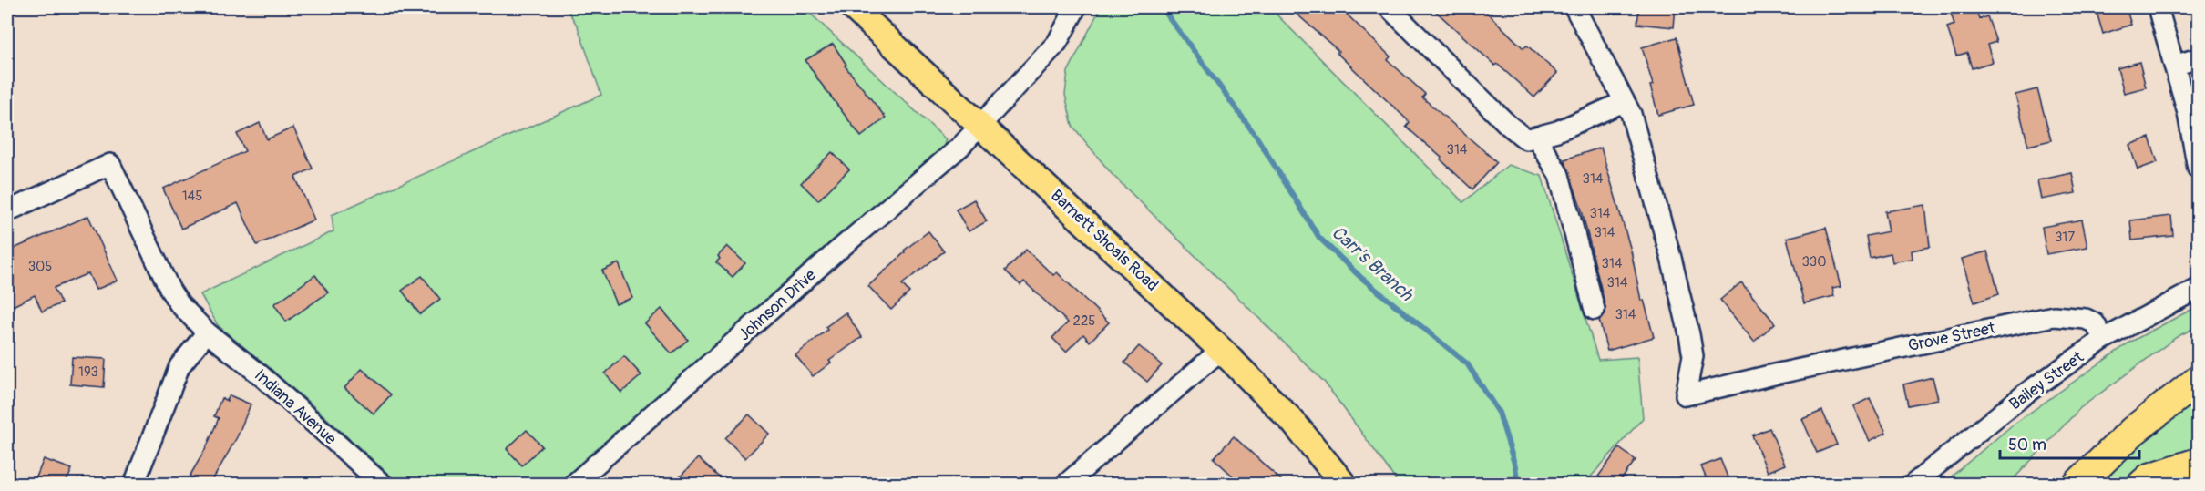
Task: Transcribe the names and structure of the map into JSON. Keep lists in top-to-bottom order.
{
  "streets": {
    "main road": ["Barnett Shoals Road"],
    "street": [
      "Johnson Drive",
      "Grove Street",
      "Bailey Street",
      "Indiana Avenue"
    ]
  },
  "crossings": [
    ["Barnett Shoals Road", "Johnson Drive"],
    ["Grove Street", "Bailey Street"]
  ],
  "water": ["Carr's Branch"],
  "house_numbers": [
    "314",
    "314",
    "145",
    "314",
    "314",
    "317",
    "330",
    "314",
    "305",
    "314",
    "314",
    "225",
    "193"
  ],
  "scale_bar": "50 m"
}
